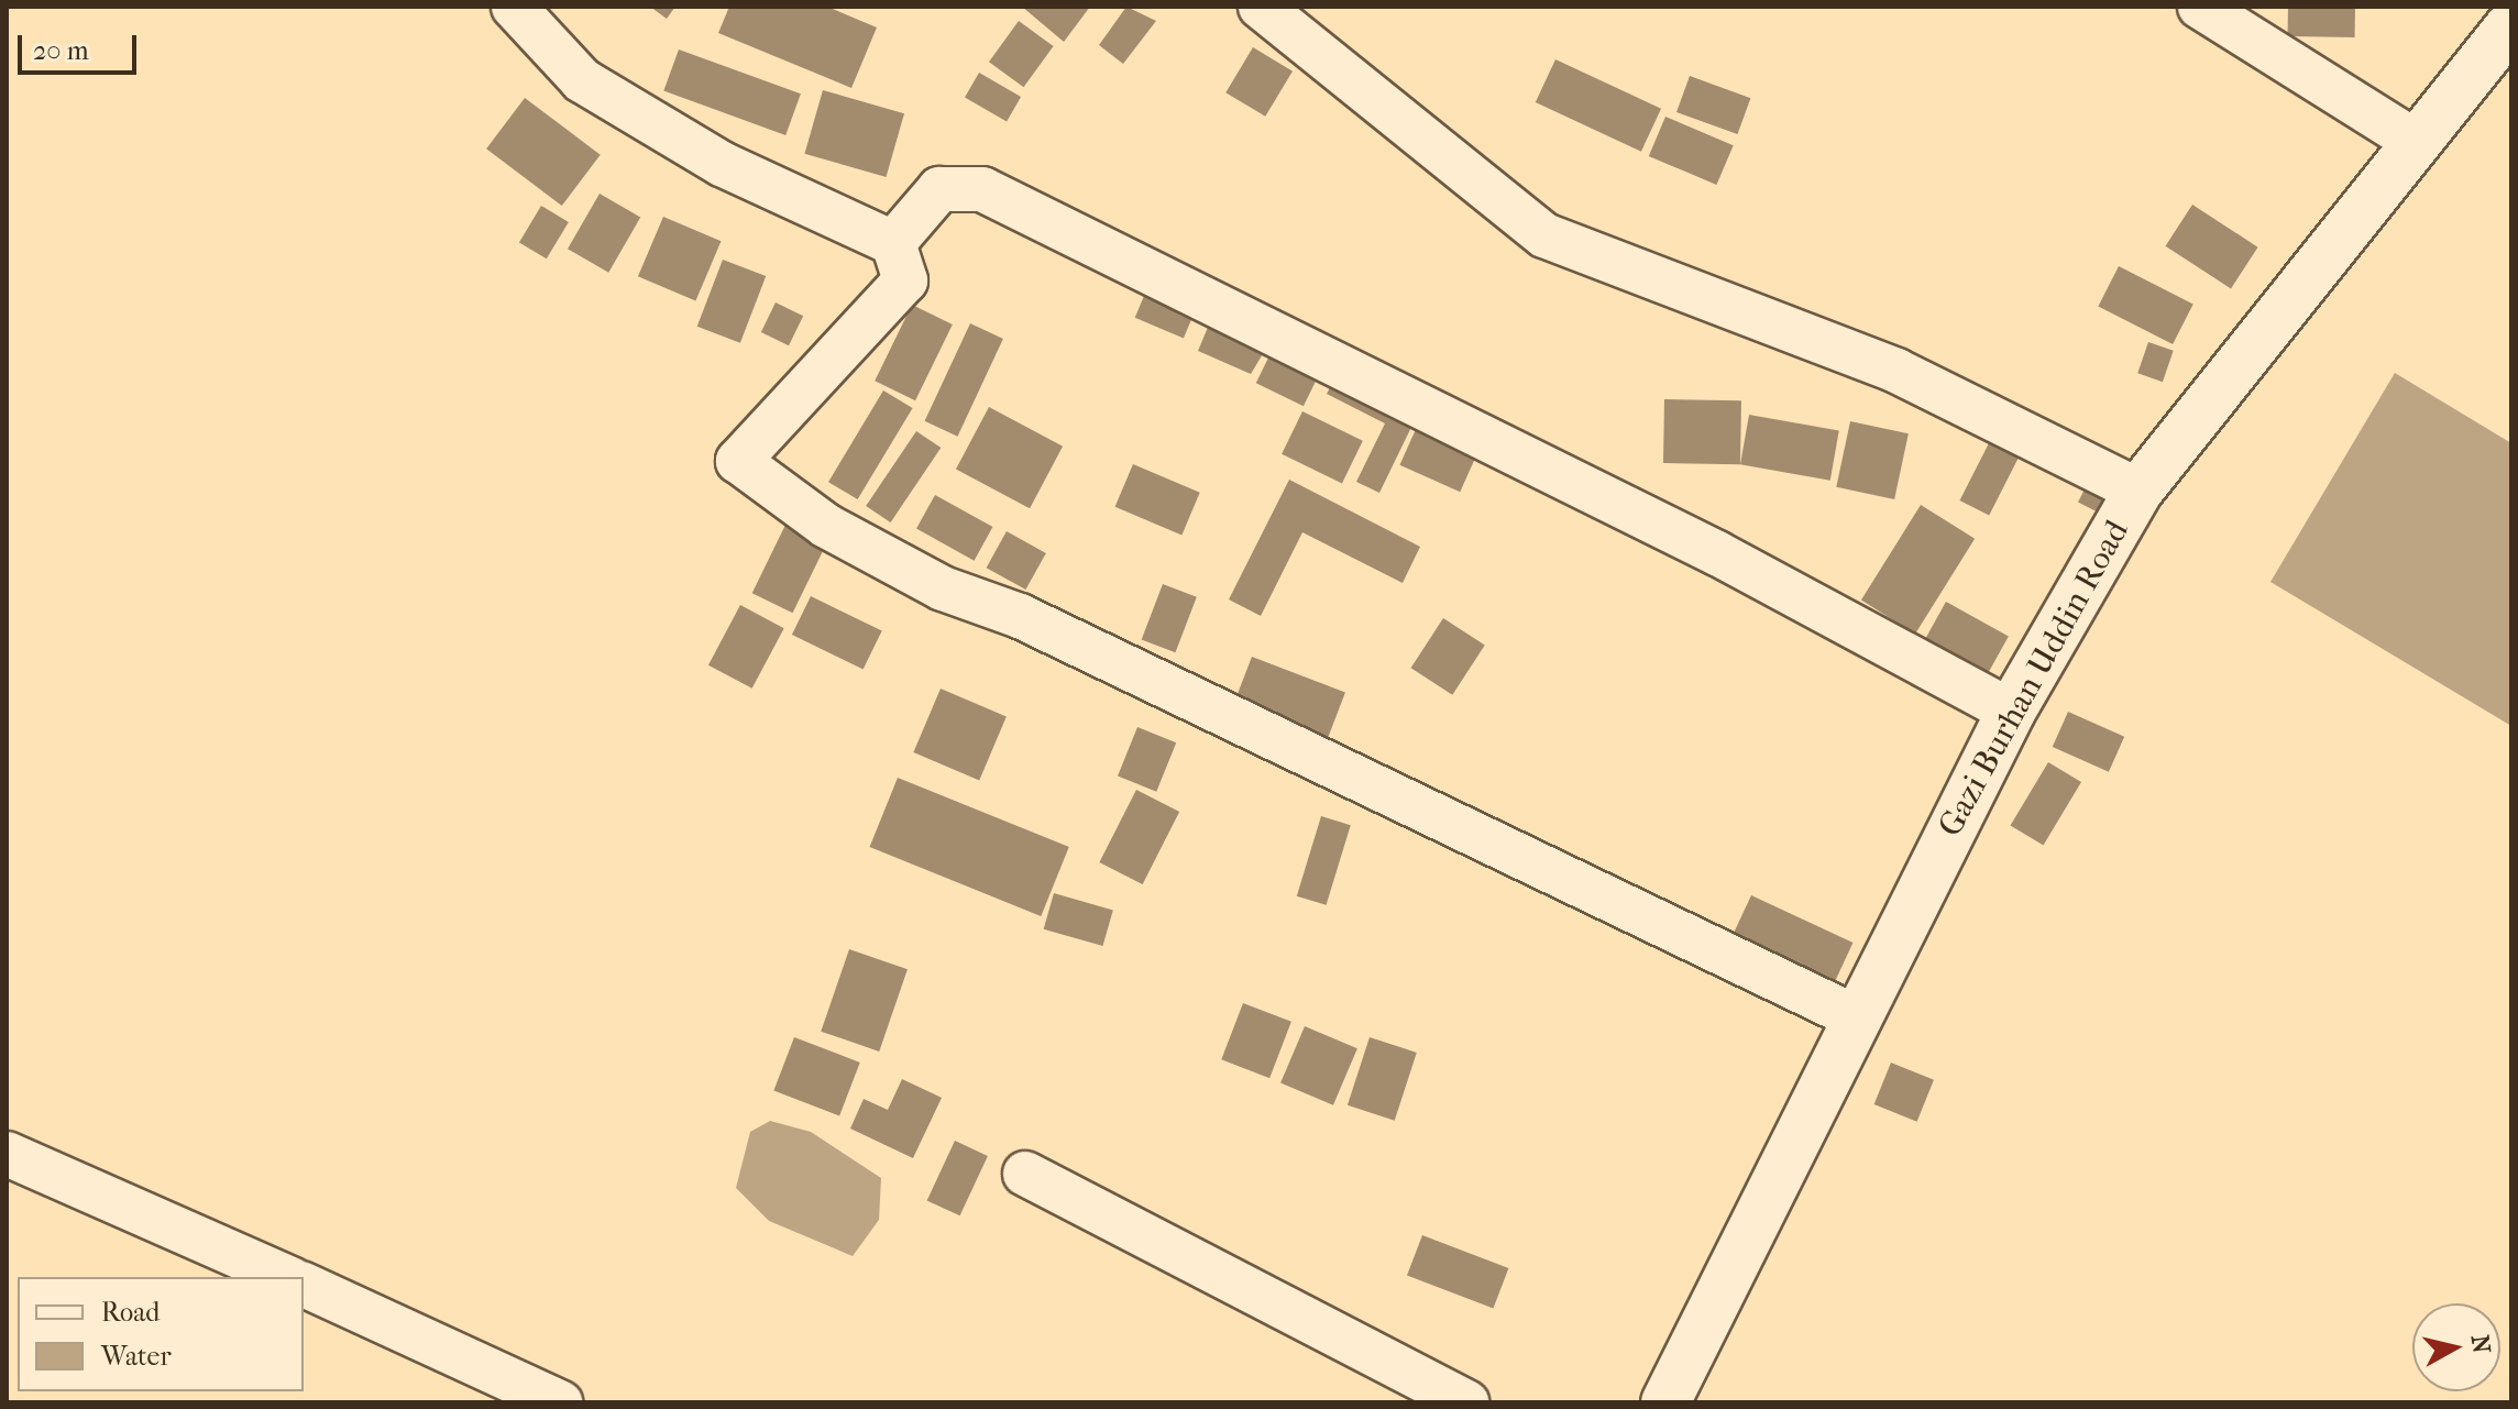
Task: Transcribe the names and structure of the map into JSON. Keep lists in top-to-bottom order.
{
  "streets": {
    "street": ["Gazi Burhan Uddin Road"]
  },
  "legend": ["Road", "Water"],
  "scale_bar": "20 m",
  "north": "right"
}
